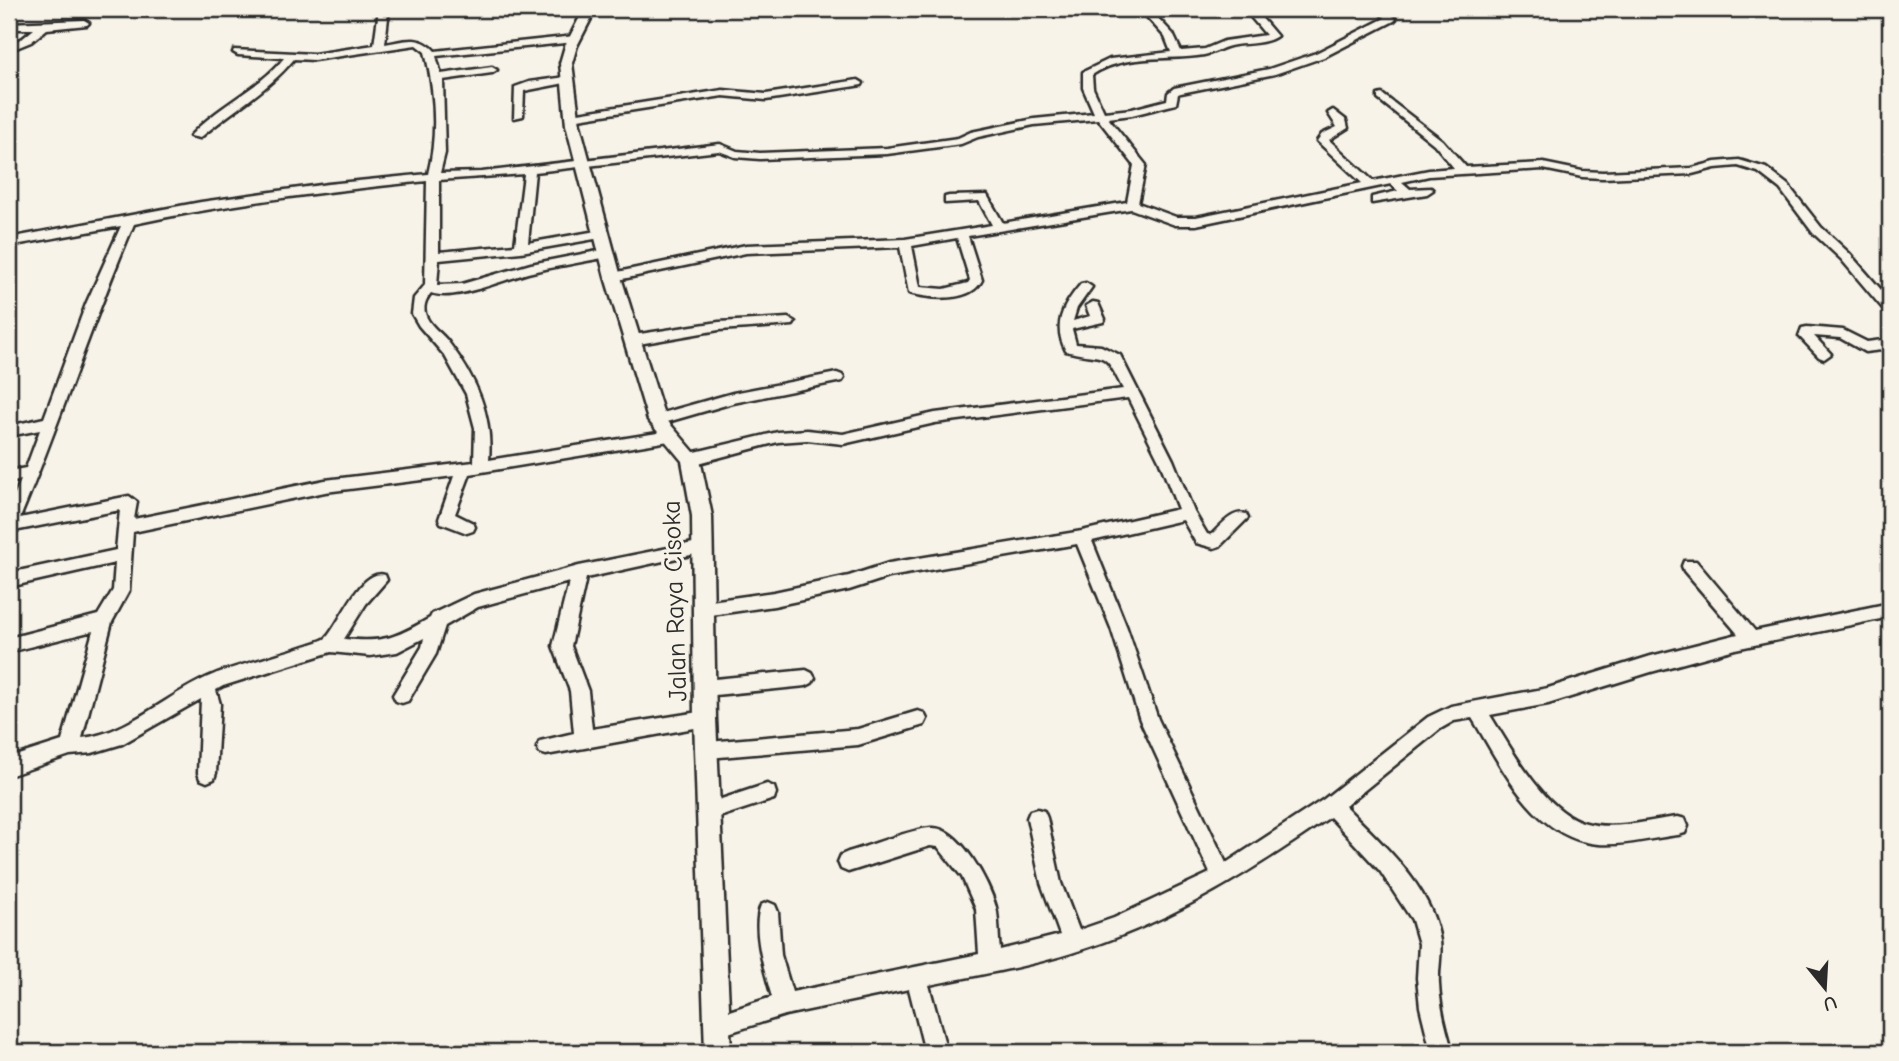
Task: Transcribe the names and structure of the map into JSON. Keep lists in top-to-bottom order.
{
  "streets": {
    "street": ["Jalan Raya Cisoka"]
  },
  "north": "bottom"
}
